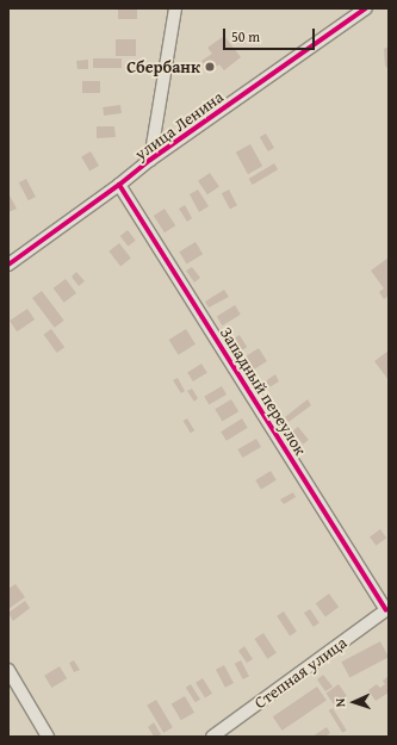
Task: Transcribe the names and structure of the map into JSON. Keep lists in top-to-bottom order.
{
  "streets": {
    "street": ["улица Ленина", "Западный переулок", "Степная улица"]
  },
  "crossings": [
    ["улица Ленина", "Западный переулок"],
    ["Западный переулок", "Степная улица"]
  ],
  "places": ["Сбербанк"],
  "scale_bar": "50 m",
  "north": "left"
}
